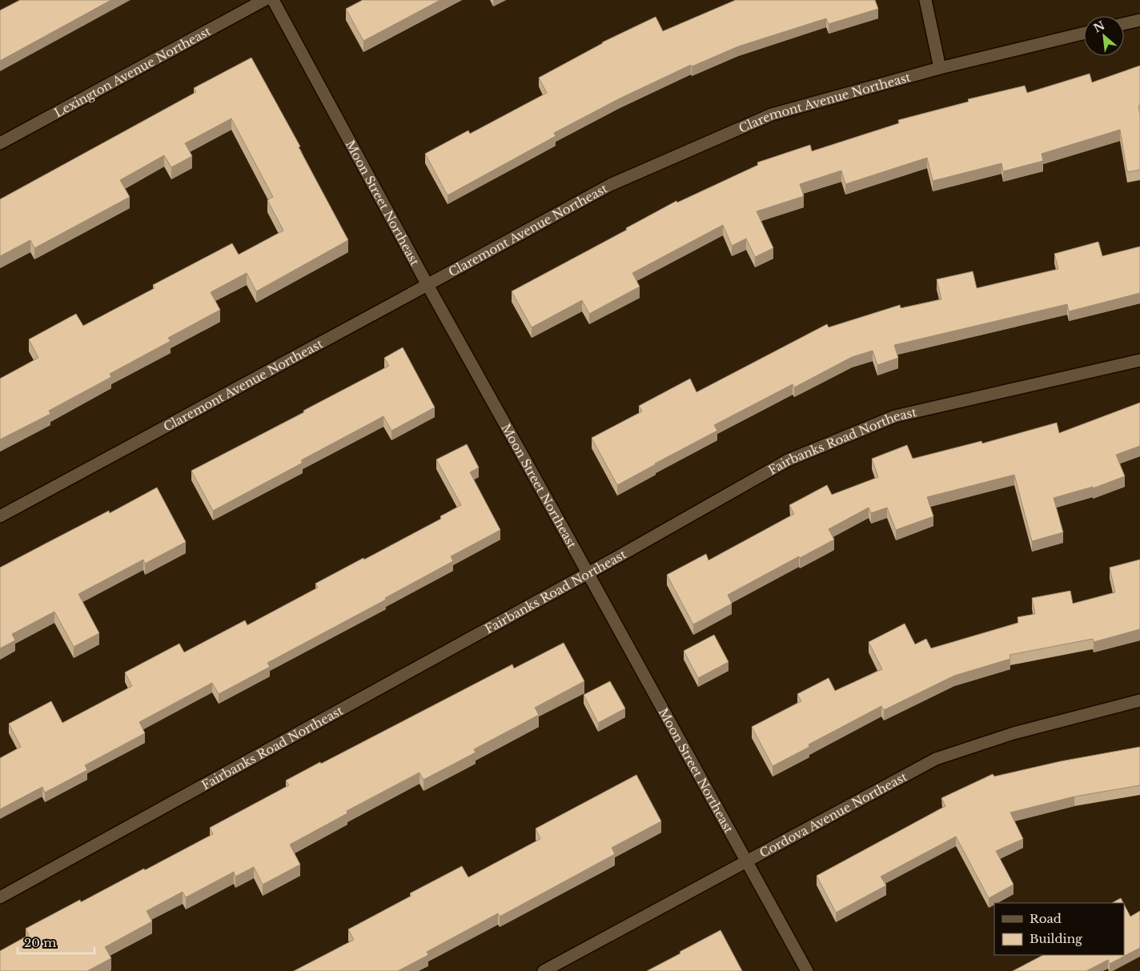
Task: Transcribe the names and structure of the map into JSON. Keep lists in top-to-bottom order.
{
  "streets": {
    "street": [
      "Lexington Avenue Northeast",
      "Claremont Avenue Northeast",
      "Moon Street Northeast",
      "Fairbanks Road Northeast",
      "Cordova Avenue Northeast"
    ]
  },
  "crossings": [
    ["Claremont Avenue Northeast", "Moon Street Northeast"],
    ["Moon Street Northeast", "Fairbanks Road Northeast"],
    ["Moon Street Northeast", "Cordova Avenue Northeast"]
  ],
  "legend": ["Road", "Building"],
  "scale_bar": "20 m",
  "north": "top left"
}
